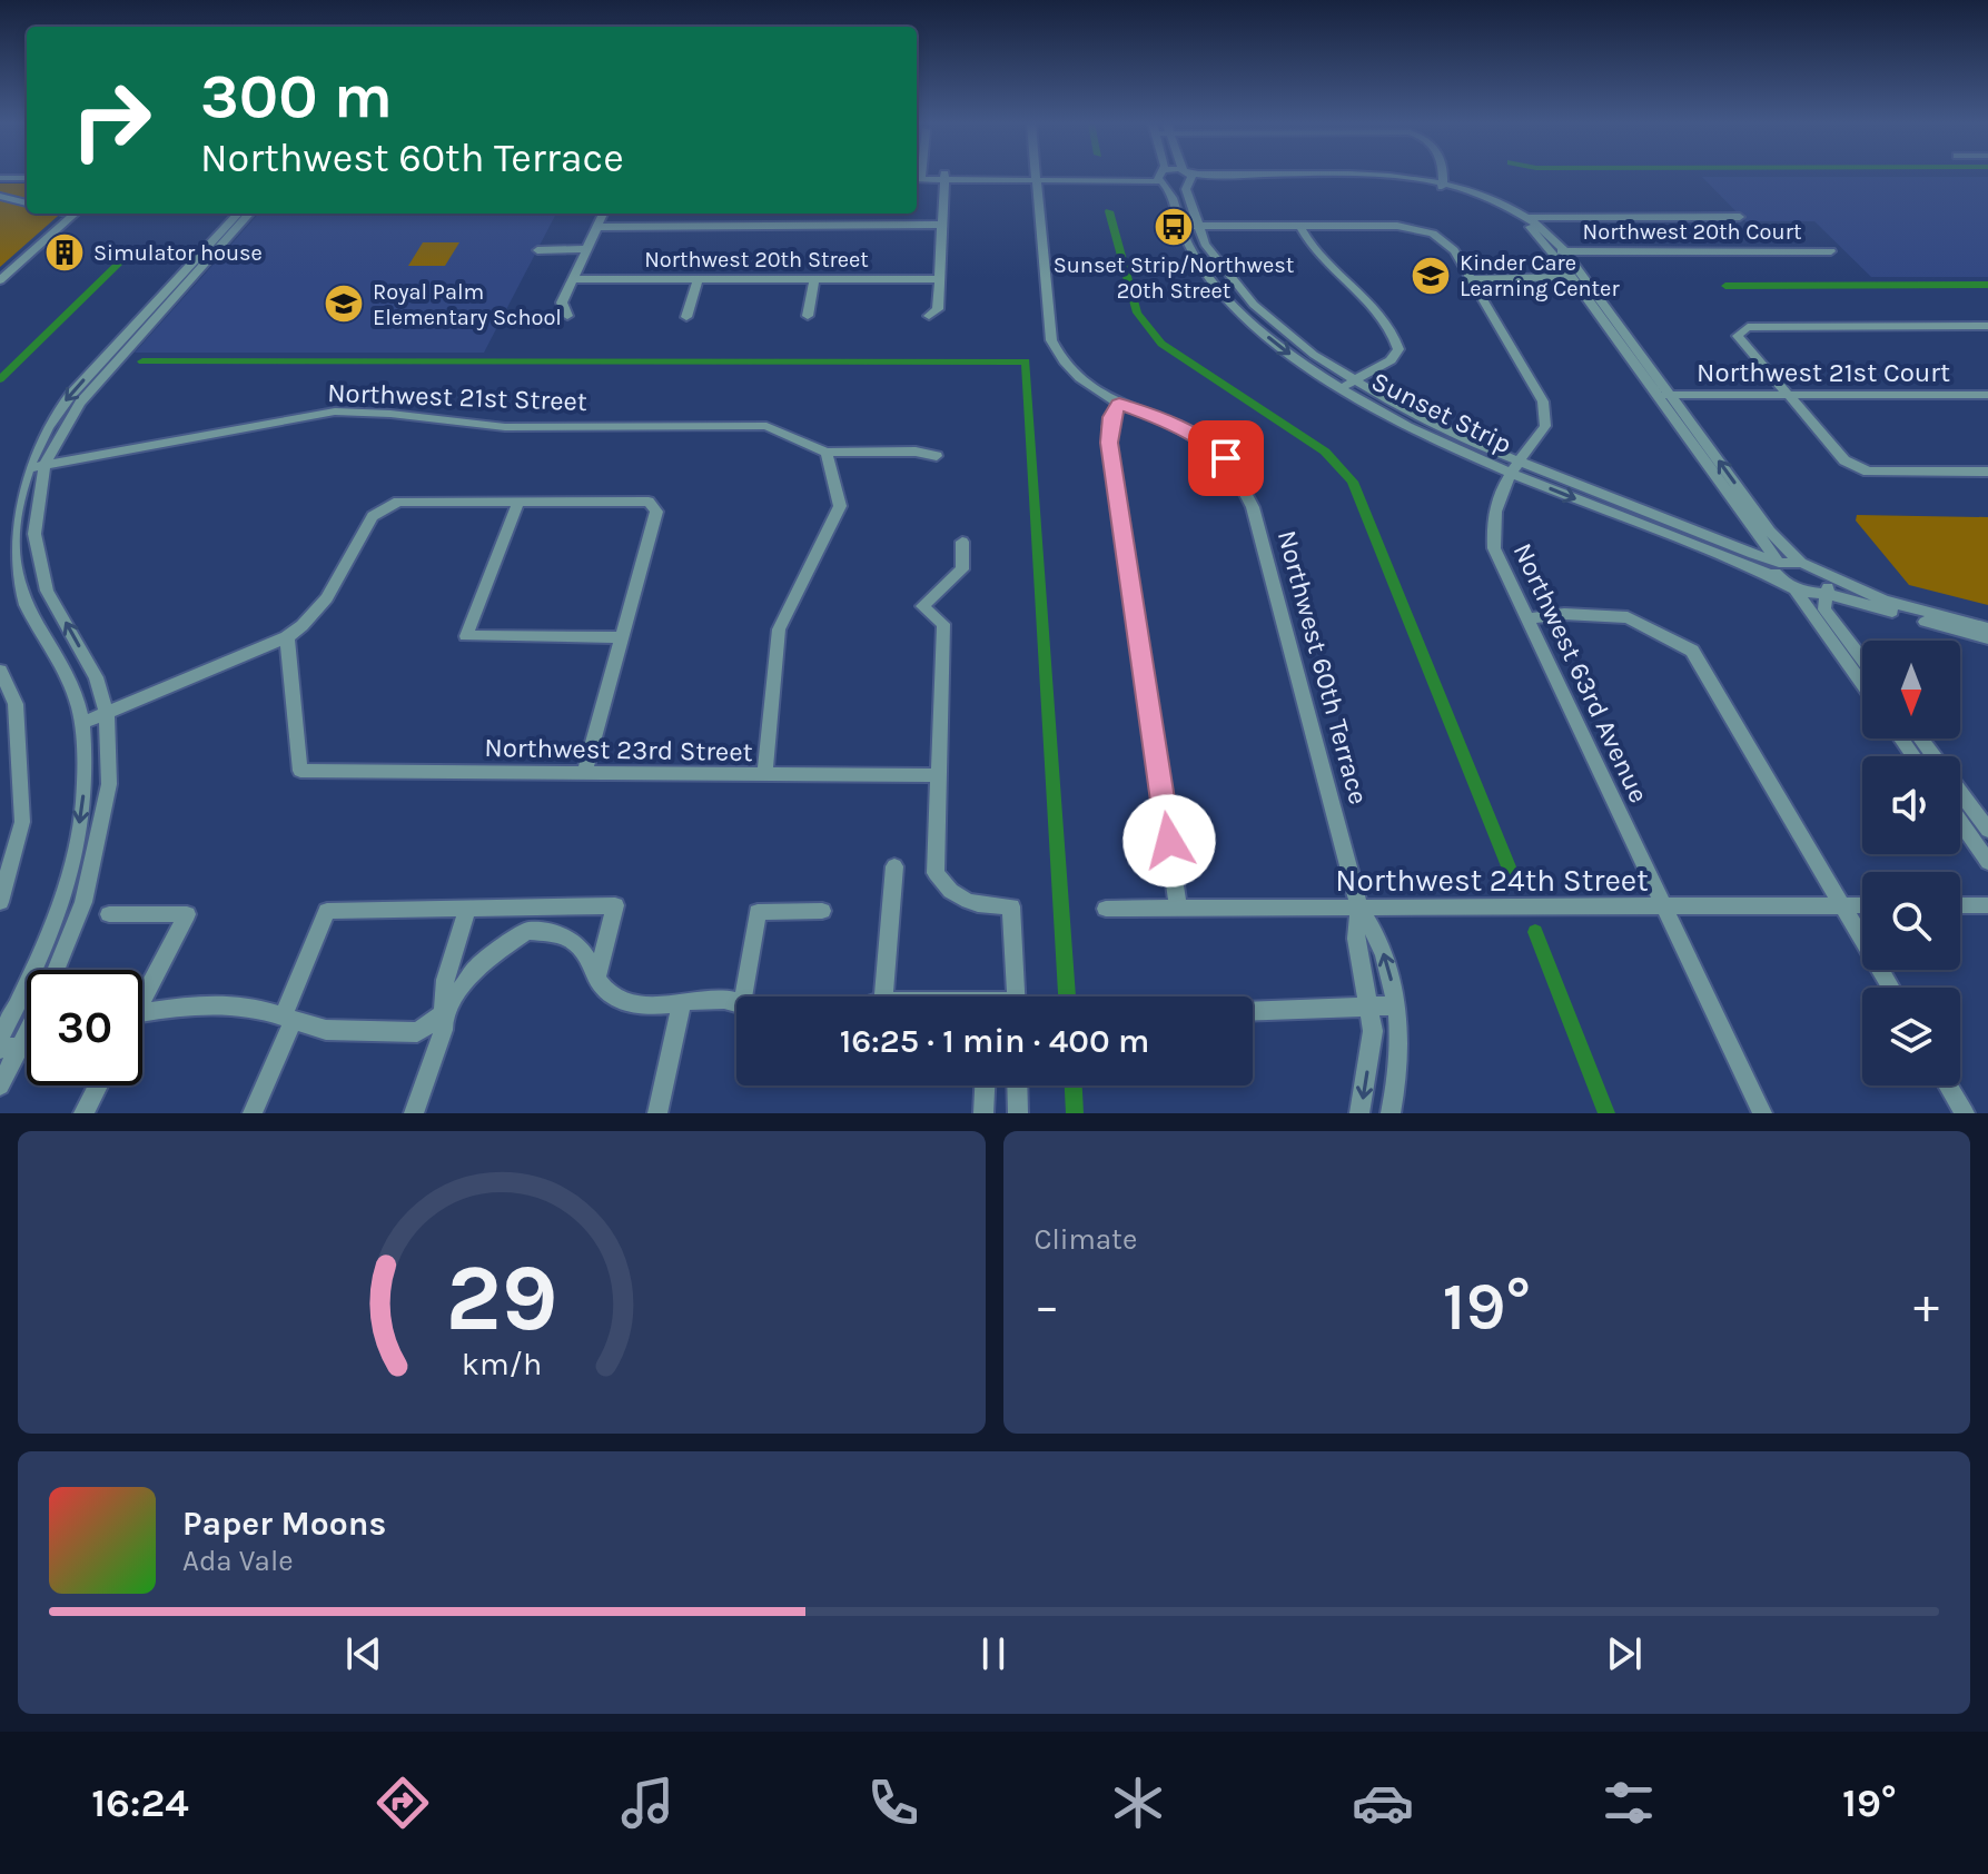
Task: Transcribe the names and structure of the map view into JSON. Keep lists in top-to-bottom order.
{
  "streets": {
    "street": [
      "Northwest 20th Court",
      "Northwest 20th Street",
      "Northwest 21st Court",
      "Northwest 21st Street",
      "Sunset Strip",
      "Northwest 60th Terrace",
      "Northwest 63rd Avenue",
      "Northwest 23rd Street",
      "Northwest 24th Street"
    ]
  },
  "crossings": [
    ["Northwest 20th Court", "Northwest 63rd Avenue"],
    ["Sunset Strip", "Northwest 63rd Avenue"],
    ["Northwest 60th Terrace", "Northwest 24th Street"],
    ["Northwest 63rd Avenue", "Northwest 24th Street"]
  ],
  "places": {
    "bus stop": ["Sunset Strip/Northwest 20th Street"],
    "building": ["Simulator house"],
    "school or university": ["Kinder Care Learning Center", "Royal Palm Elementary School"]
  },
  "north": "bottom",
  "page": {
    "turn": ["300 m", "Northwest 60th Terrace"],
    "limit": "30",
    "trip": "16:25 · 1 min · 400 m",
    "tile": "Climate",
    "heat": ["−", "19°", "+"],
    "song": ["Paper Moons", "Ada Vale"],
    "tabs": ["16:24", "19°"],
    "gauge": ["29", "km/h"]
  }
}
